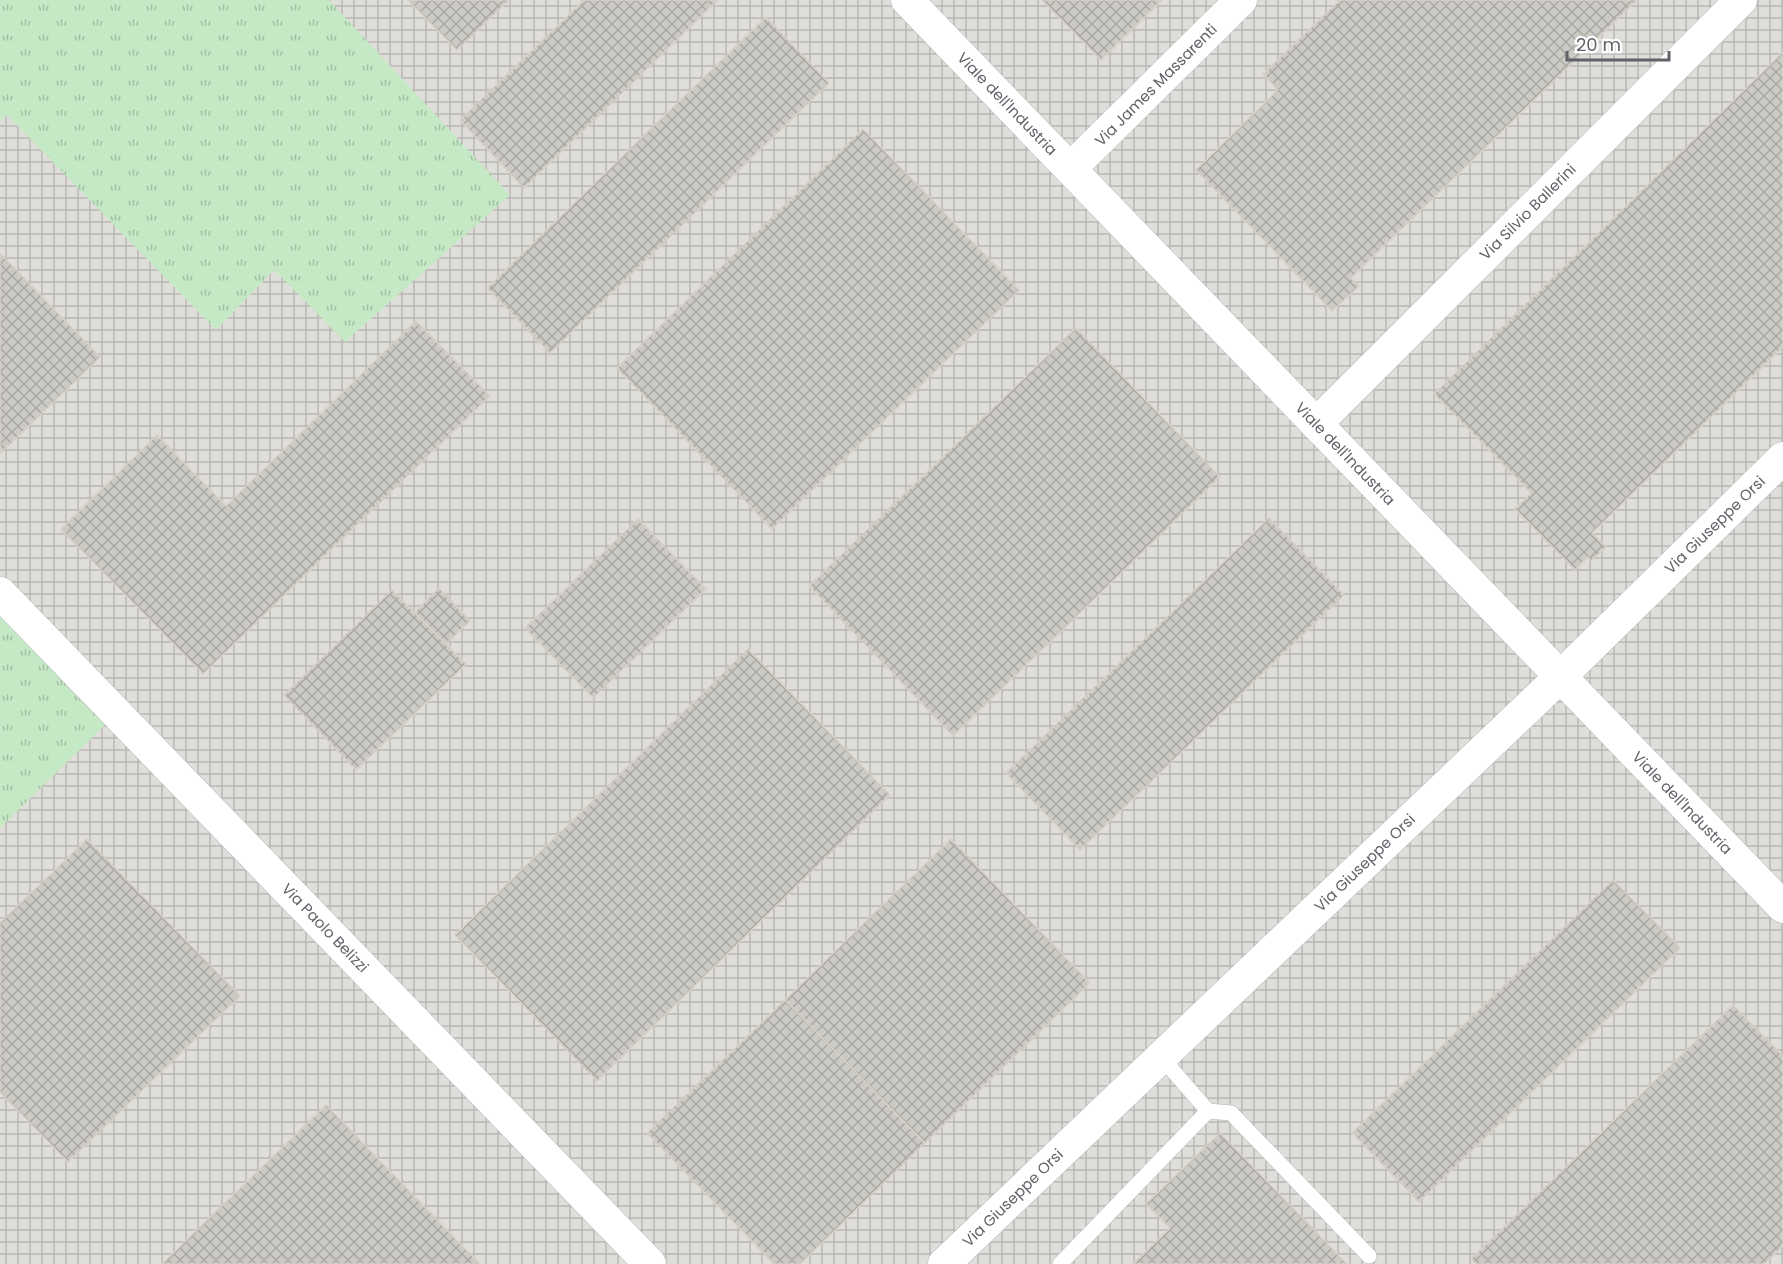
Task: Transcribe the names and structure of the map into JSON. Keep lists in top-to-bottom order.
{
  "streets": {
    "street": [
      "Via James Massarenti",
      "Viale dell'Industria",
      "Via Silvio Ballerini",
      "Via Giuseppe Orsi",
      "Via Paolo Belizzi"
    ]
  },
  "crossings": [
    ["Via James Massarenti", "Viale dell'Industria"],
    ["Viale dell'Industria", "Via Silvio Ballerini"],
    ["Viale dell'Industria", "Via Giuseppe Orsi"]
  ],
  "scale_bar": "20 m"
}
